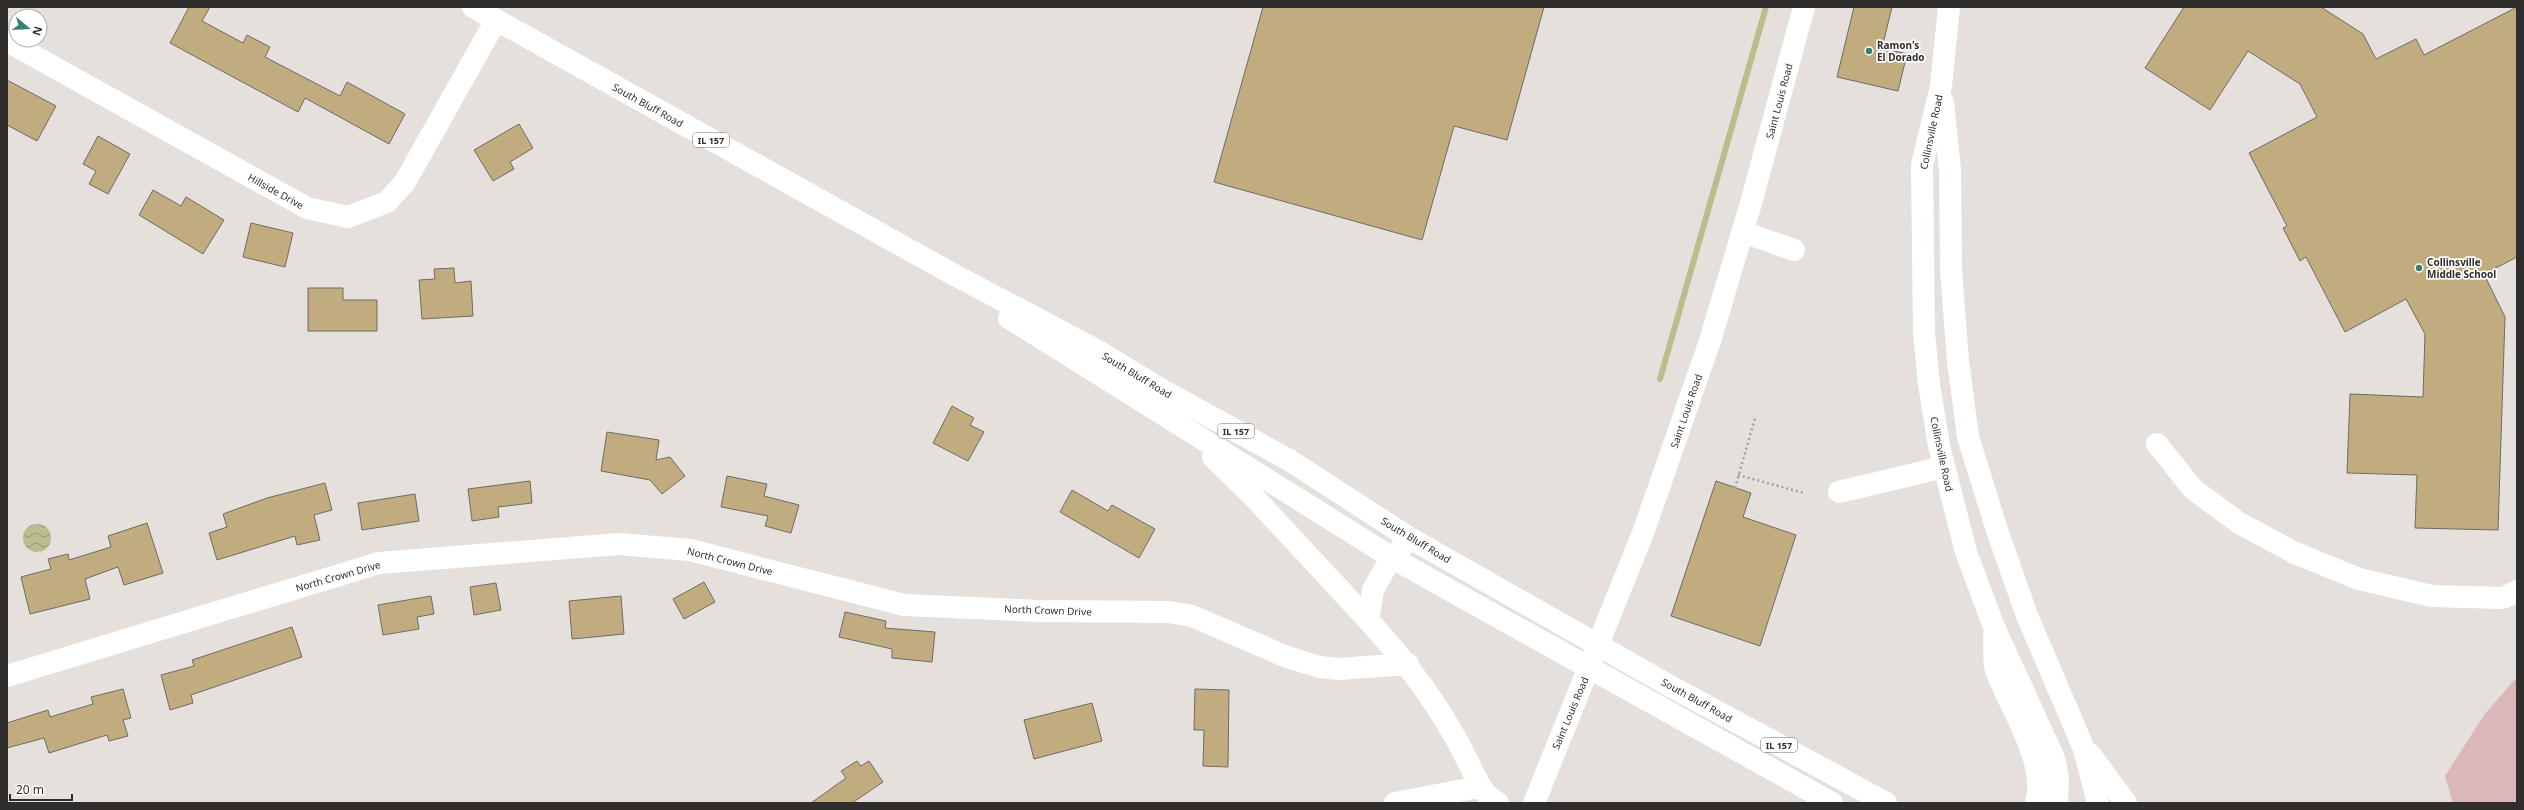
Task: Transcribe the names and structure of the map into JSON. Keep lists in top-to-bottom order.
{
  "streets": {
    "main road": [
      "Saint Louis Road",
      "South Bluff Road",
      "Collinsville Road",
      "IL 157",
      "Hillside Drive",
      "North Crown Drive"
    ]
  },
  "crossings": [
    ["South Bluff Road", "Hillside Drive"]
  ],
  "places": ["Ramon's El Dorado", "Collinsville Middle School"],
  "scale_bar": "20 m",
  "north": "right"
}
